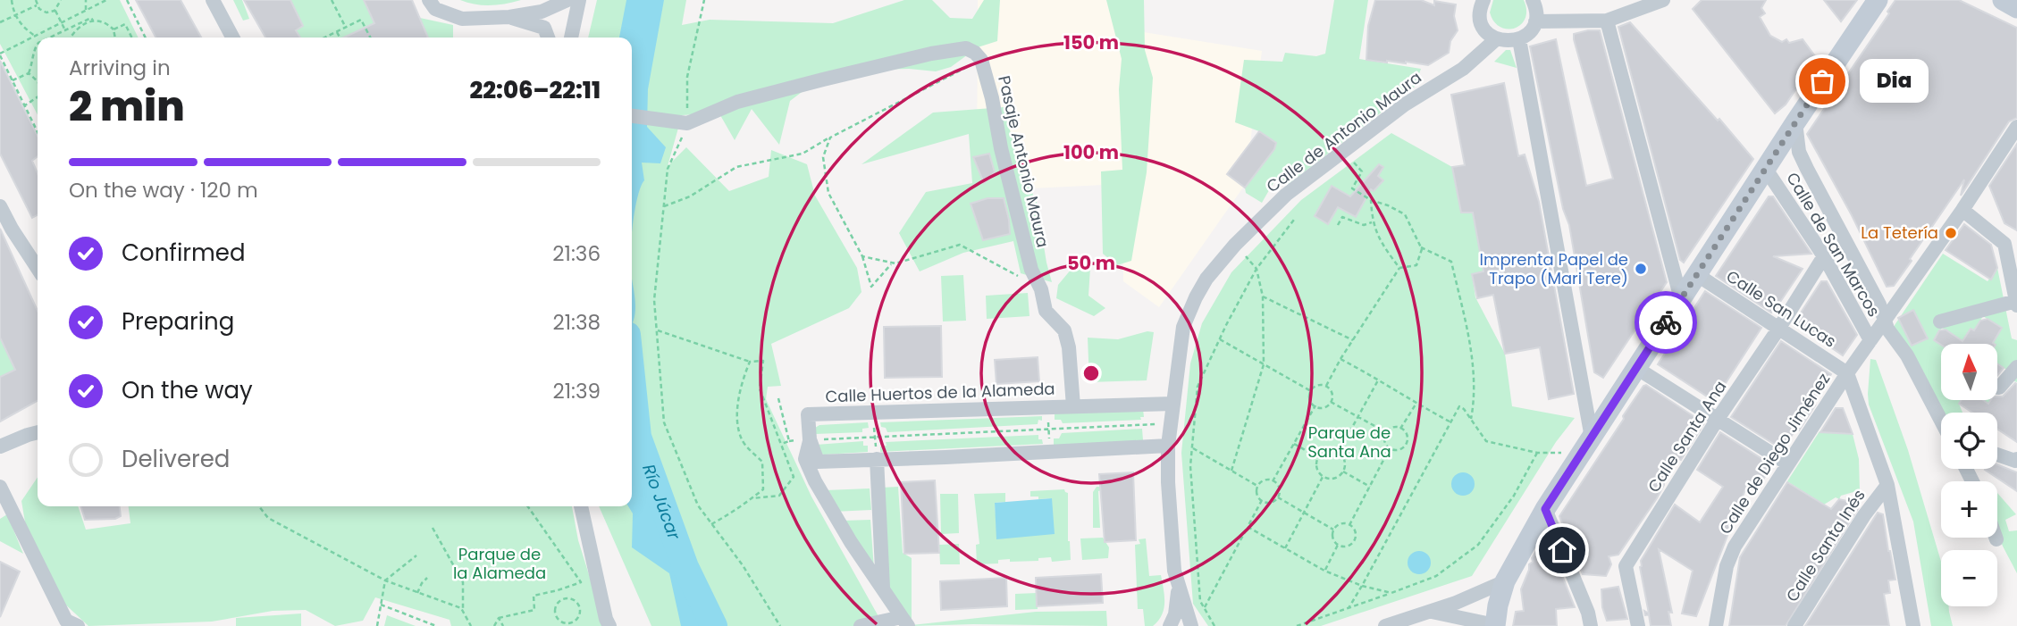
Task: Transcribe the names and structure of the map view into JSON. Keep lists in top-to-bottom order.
{
  "streets": {
    "street": [
      "Calle de Antonio Maura",
      "Pasaje Antonio Maura",
      "Calle de San Marcos",
      "Calle San Lucas",
      "Calle Huertos de la Alameda",
      "Calle Santa Ana",
      "Calle de Diego Jiménez",
      "Calle Santa Inés"
    ]
  },
  "crossings": [
    ["Calle de Antonio Maura", "Calle Huertos de la Alameda"],
    ["Pasaje Antonio Maura", "Calle Huertos de la Alameda"],
    ["Calle de San Marcos", "Calle Santa Ana"],
    ["Calle de San Marcos", "Calle de Diego Jiménez"],
    ["Calle San Lucas", "Calle Santa Ana"],
    ["Calle San Lucas", "Calle de Diego Jiménez"]
  ],
  "water": ["Río Júcar"],
  "parks": ["Parque de Santa Ana", "Parque de la Alameda"],
  "places": ["Dia", "La Tetería", "Imprenta Papel de Trapo (Mari Tere)"],
  "north": "top",
  "page": {
    "heading": ["2 min", "Arriving in", "22:06–22:11"],
    "bubble": "Dia",
    "bar": "On the way · 120 m",
    "list": [
      ["Confirmed", "21:36"],
      ["Preparing", "21:38"],
      ["On the way", "21:39"],
      "Delivered"
    ],
    "map_buttons": ["+", "−"]
  },
  "rings": ["150 m", "100 m", "50 m"]
}
